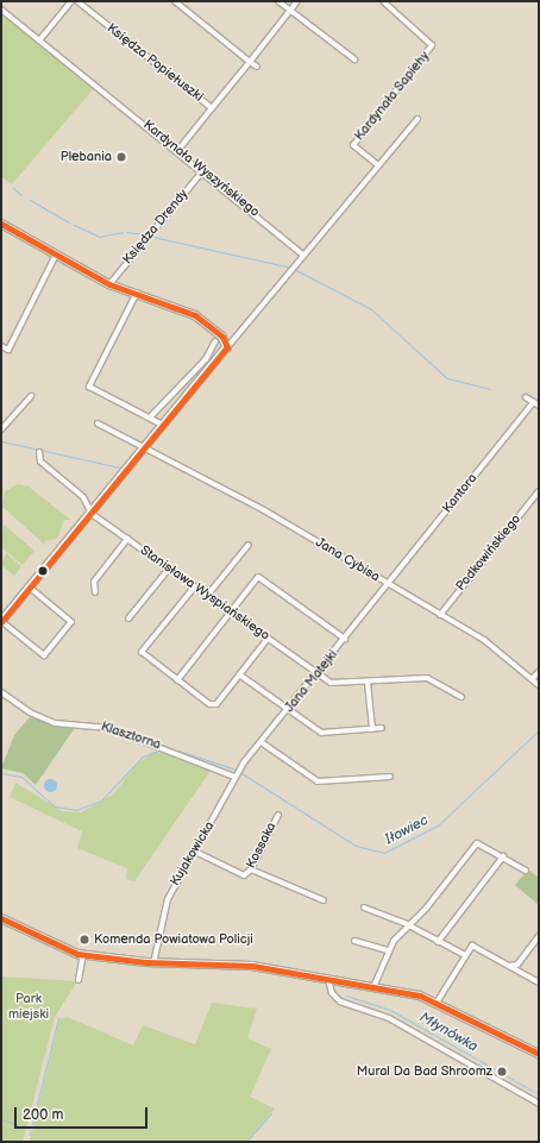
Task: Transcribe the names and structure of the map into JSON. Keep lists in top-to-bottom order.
{
  "streets": {
    "street": [
      "Księdza Popiełuszki",
      "Kardynała Sapiehy",
      "Kardynała Wyszyńskiego",
      "Księdza Drendy",
      "Kantora",
      "Podkowińskiego",
      "Jana Cybisa",
      "Stanisława Wyspiańskiego",
      "Jana Matejki",
      "Klasztorna",
      "Kossaka",
      "Kujakowicka"
    ]
  },
  "crossings": [
    ["Księdza Popiełuszki", "Kardynała Wyszyńskiego"],
    ["Kardynała Wyszyńskiego", "Księdza Drendy"],
    ["Kantora", "Jana Cybisa"],
    ["Kantora", "Jana Matejki"],
    ["Podkowińskiego", "Jana Cybisa"],
    ["Jana Cybisa", "Jana Matejki"],
    ["Stanisława Wyspiańskiego", "Jana Matejki"],
    ["Jana Matejki", "Klasztorna"],
    ["Jana Matejki", "Kujakowicka"],
    ["Klasztorna", "Kujakowicka"],
    ["Kossaka", "Kujakowicka"]
  ],
  "water": ["Iłowiec", "Młynówka"],
  "parks": ["Park miejski"],
  "places": ["Plebania", "Komenda Powiatowa Policji", "Mural Da Bad Shroomz"],
  "scale_bar": "200 m"
}
